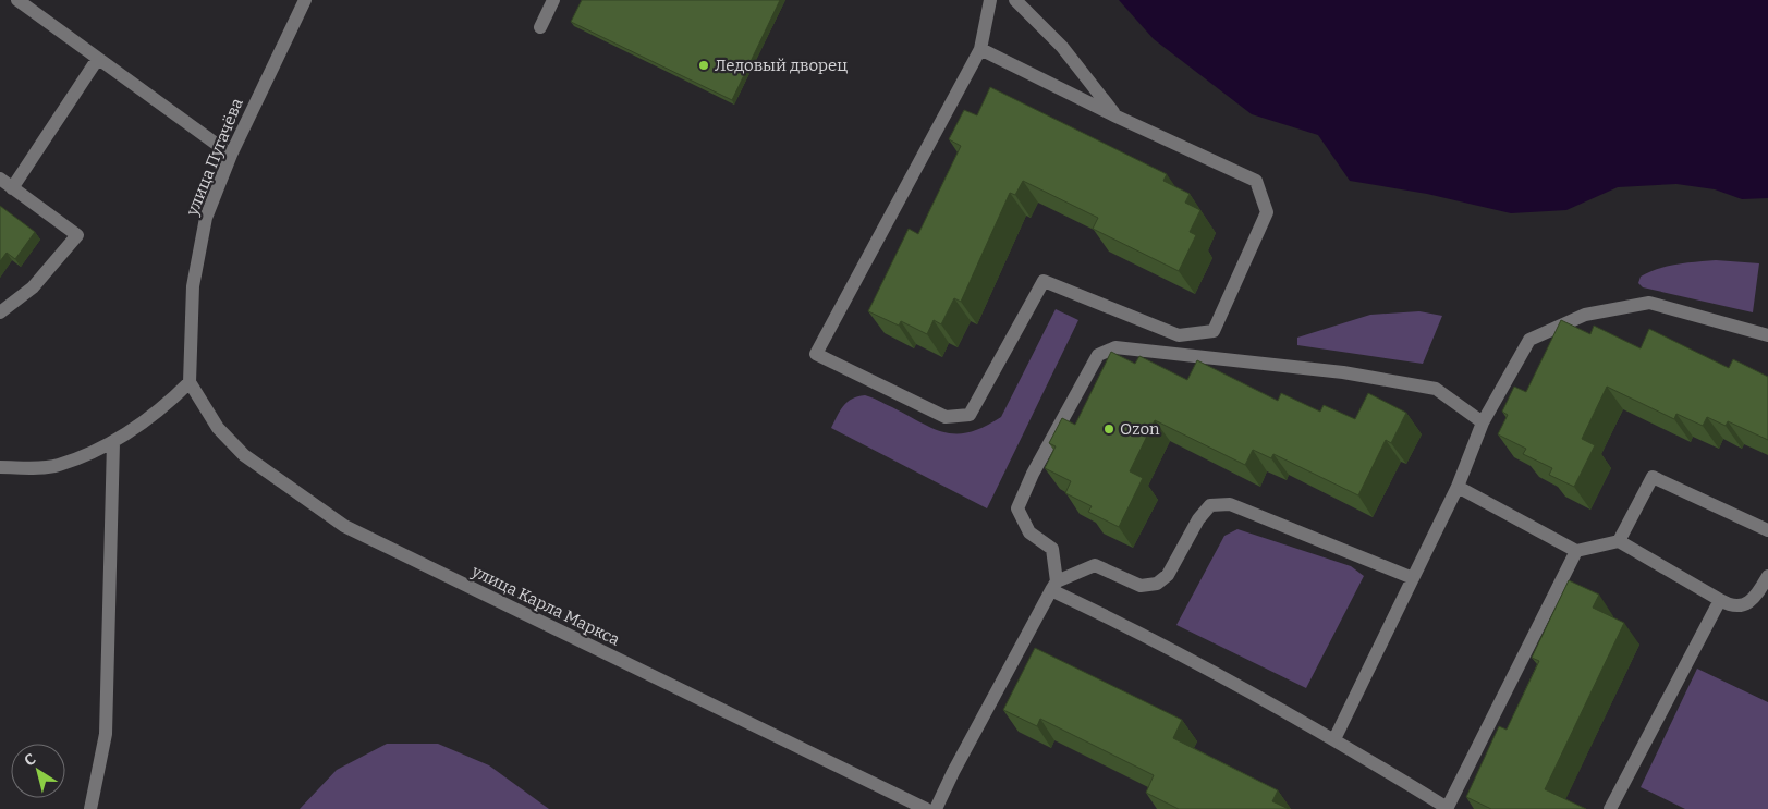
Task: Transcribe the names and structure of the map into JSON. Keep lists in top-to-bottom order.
{
  "streets": {
    "street": ["улица Пугачёва", "улица Карла Маркса"]
  },
  "crossings": [
    ["улица Пугачёва", "улица Карла Маркса"]
  ],
  "places": ["Ледовый дворец", "Ozon"],
  "north": "top left"
}
